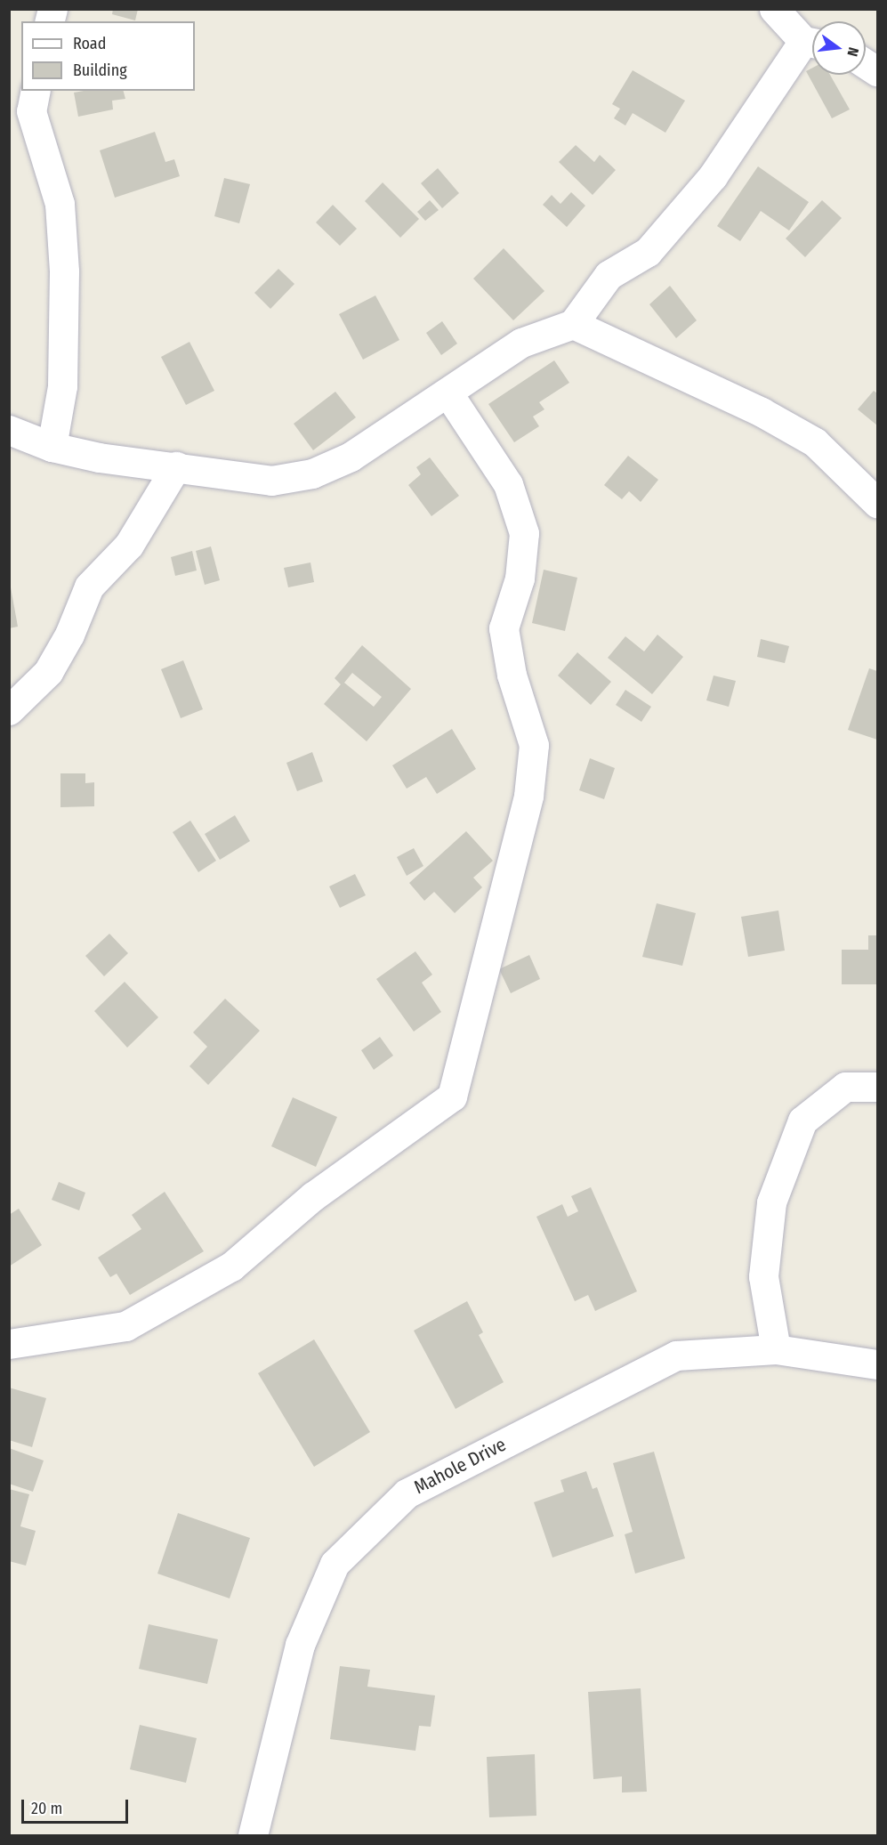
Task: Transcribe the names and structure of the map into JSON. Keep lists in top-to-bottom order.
{
  "streets": {
    "street": ["Mahole Drive"]
  },
  "legend": ["Road", "Building"],
  "scale_bar": "20 m",
  "north": "right"
}
